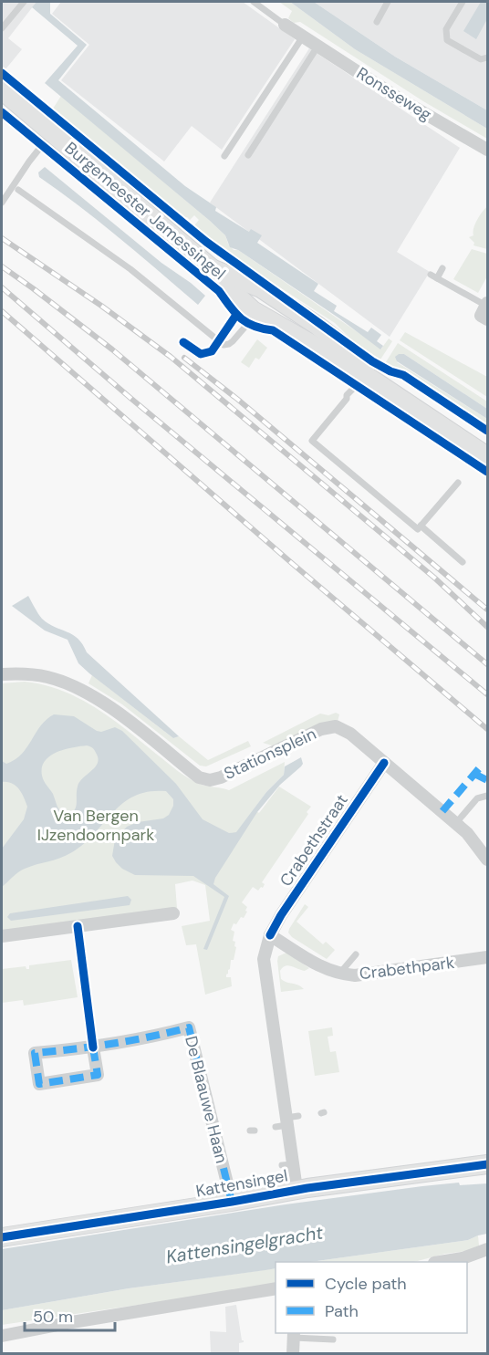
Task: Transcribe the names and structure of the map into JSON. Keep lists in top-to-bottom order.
{
  "streets": {
    "main road": ["Burgemeester Jamessingel", "Kattensingel"],
    "street": [
      "Ronsseweg",
      "Stationsplein",
      "Crabethstraat",
      "Crabethpark",
      "De Blaauwe Haan"
    ]
  },
  "crossings": [
    ["Stationsplein", "Crabethstraat"],
    ["Crabethstraat", "Crabethpark"],
    ["Crabethstraat", "Kattensingel"],
    ["De Blaauwe Haan", "Kattensingel"]
  ],
  "water": ["Kattensingelgracht"],
  "parks": ["Van Bergen IJzendoornpark"],
  "legend": ["Cycle path", "Path"],
  "scale_bar": "50 m"
}
